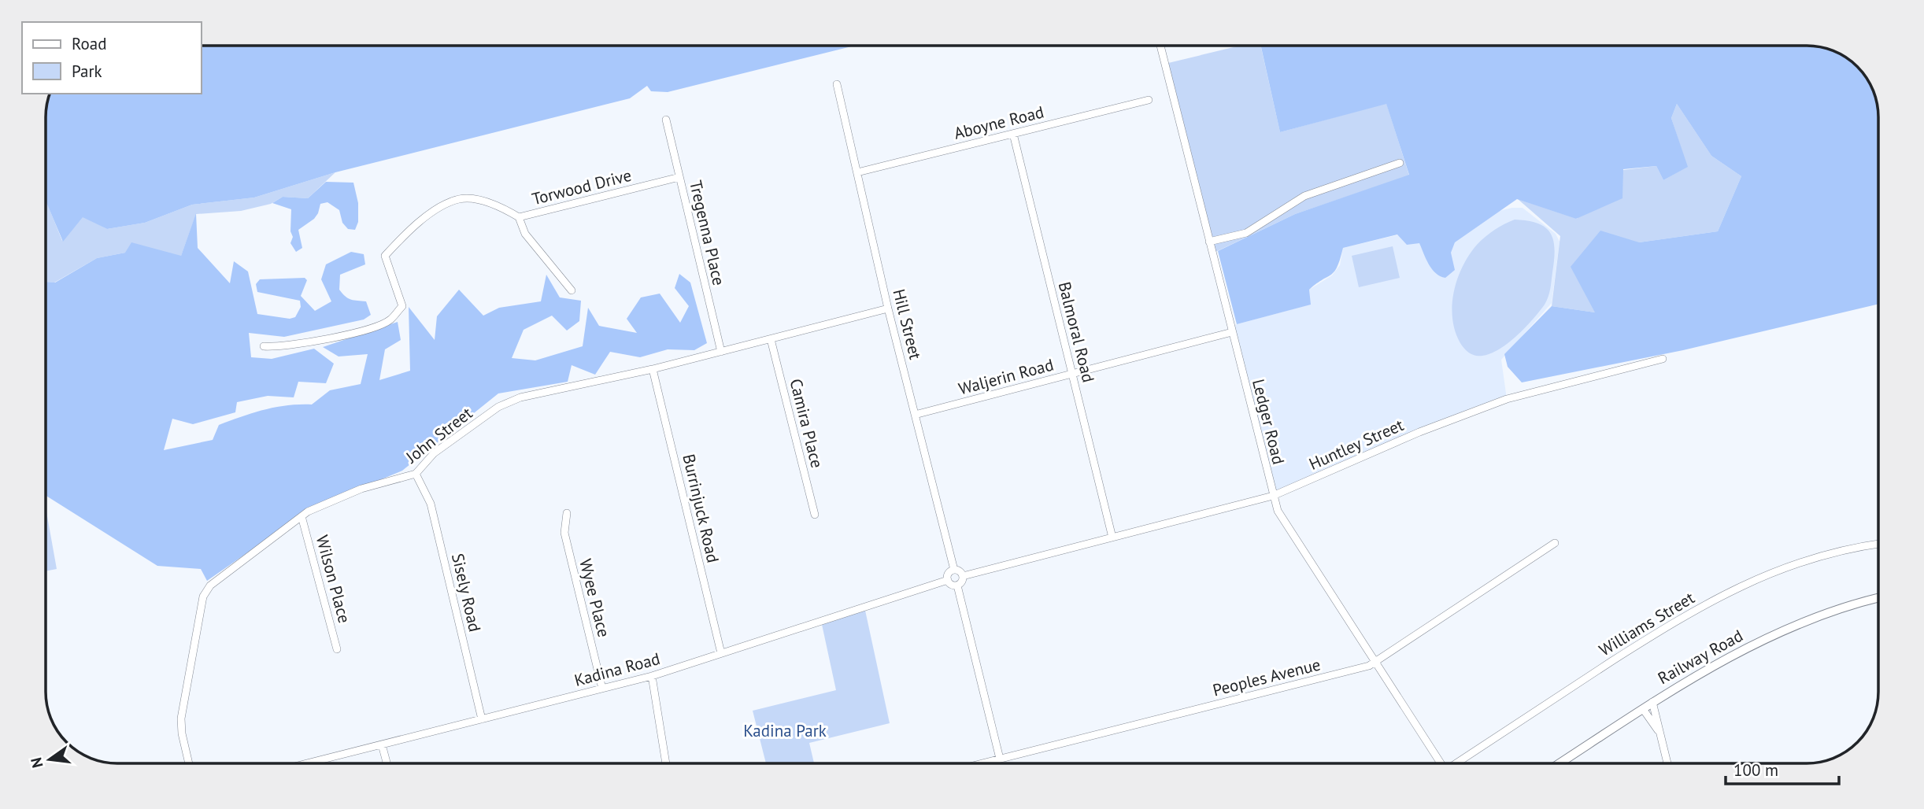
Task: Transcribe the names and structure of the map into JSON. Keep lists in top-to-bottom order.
{
  "streets": {
    "street": [
      "Aboyne Road",
      "Torwood Drive",
      "Tregenna Place",
      "Hill Street",
      "Balmoral Road",
      "Waljerin Road",
      "Ledger Road",
      "Camira Place",
      "John Street",
      "Huntley Street",
      "Burrinjuck Road",
      "Wilson Place",
      "Sisely Road",
      "Wyee Place",
      "Williams Street",
      "Railway Road",
      "Kadina Road",
      "Peoples Avenue"
    ]
  },
  "crossings": [
    ["Aboyne Road", "Hill Street"],
    ["Aboyne Road", "Balmoral Road"],
    ["Torwood Drive", "Tregenna Place"],
    ["Tregenna Place", "John Street"],
    ["Hill Street", "Waljerin Road"],
    ["Hill Street", "John Street"],
    ["Hill Street", "Huntley Street"],
    ["Hill Street", "Kadina Road"],
    ["Balmoral Road", "Waljerin Road"],
    ["Balmoral Road", "Huntley Street"],
    ["Waljerin Road", "Ledger Road"],
    ["Ledger Road", "Huntley Street"],
    ["Ledger Road", "Peoples Avenue"],
    ["Camira Place", "John Street"],
    ["John Street", "Burrinjuck Road"],
    ["John Street", "Wilson Place"],
    ["John Street", "Sisely Road"],
    ["Huntley Street", "Kadina Road"],
    ["Burrinjuck Road", "Kadina Road"],
    ["Sisely Road", "Kadina Road"],
    ["Wyee Place", "Kadina Road"]
  ],
  "parks": ["Kadina Park"],
  "legend": ["Road", "Park"],
  "scale_bar": "100 m",
  "north": "left"
}
